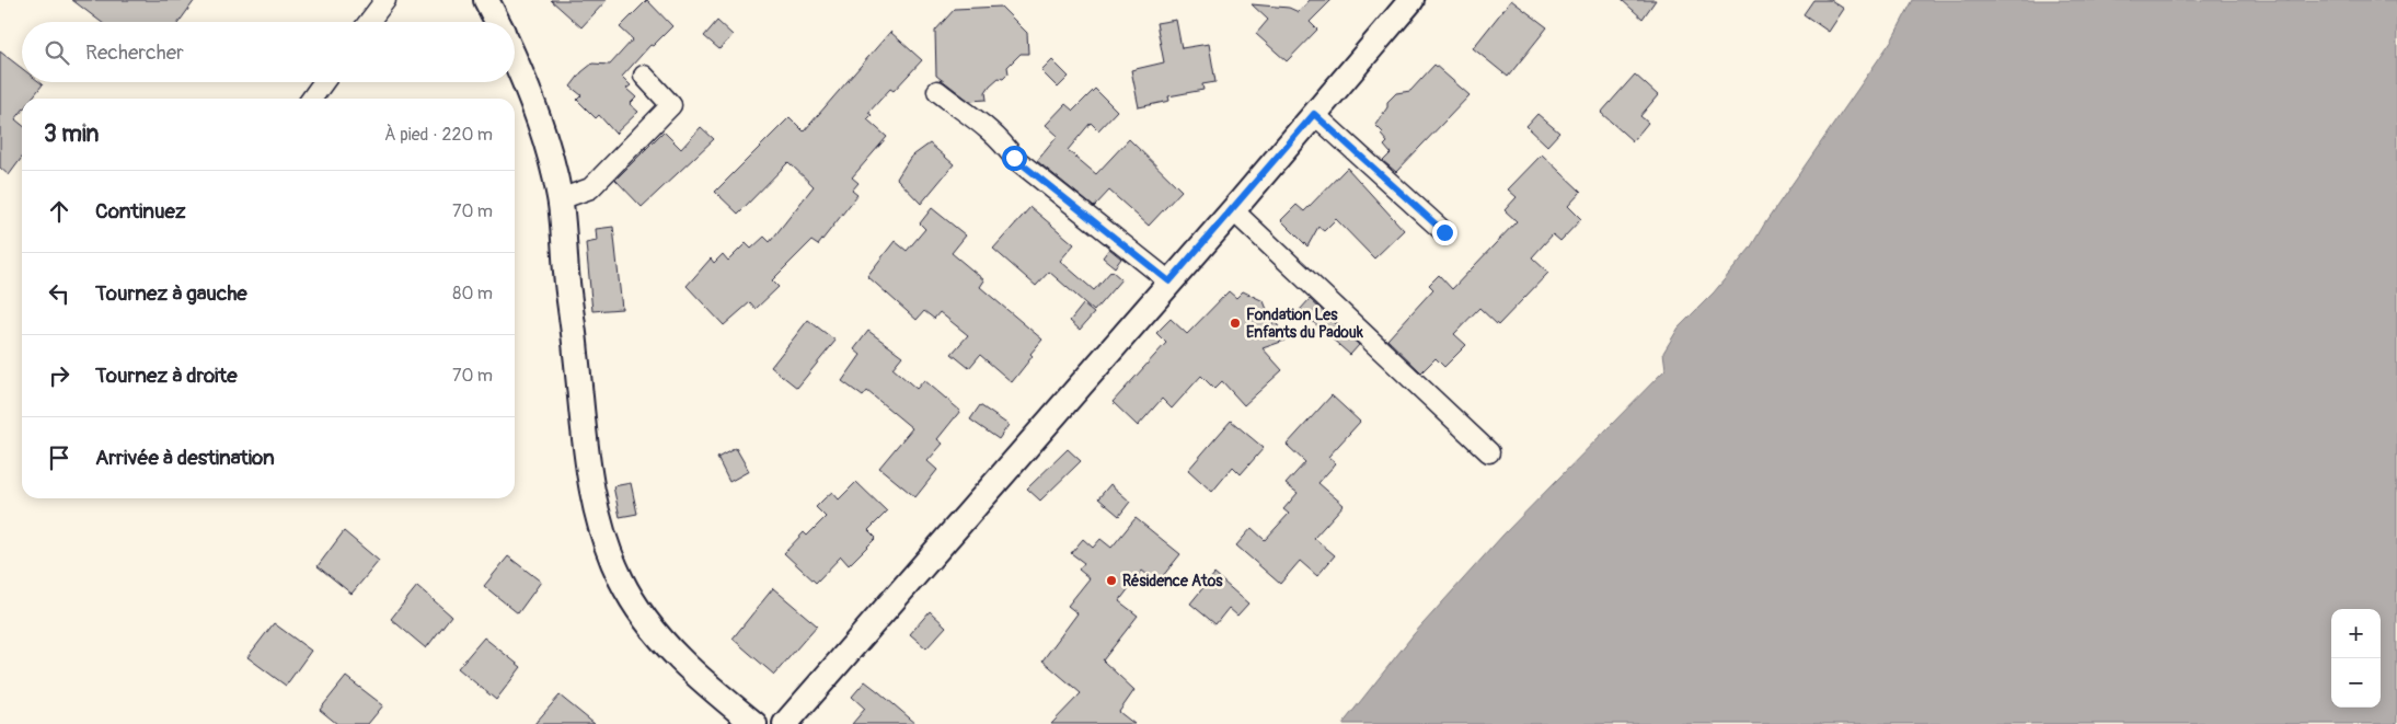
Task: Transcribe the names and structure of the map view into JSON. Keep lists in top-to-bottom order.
{
  "places": ["Fondation Les Enfants du Padouk", "Résidence Atos"],
  "page": {
    "search": "Rechercher",
    "heading": ["3 min", "À pied · 220 m"],
    "list": [
      ["Continuez", "70 m"],
      ["Tournez à gauche", "80 m"],
      ["Tournez à droite", "70 m"],
      "Arrivée à destination"
    ],
    "map_buttons": ["+", "−"]
  }
}
